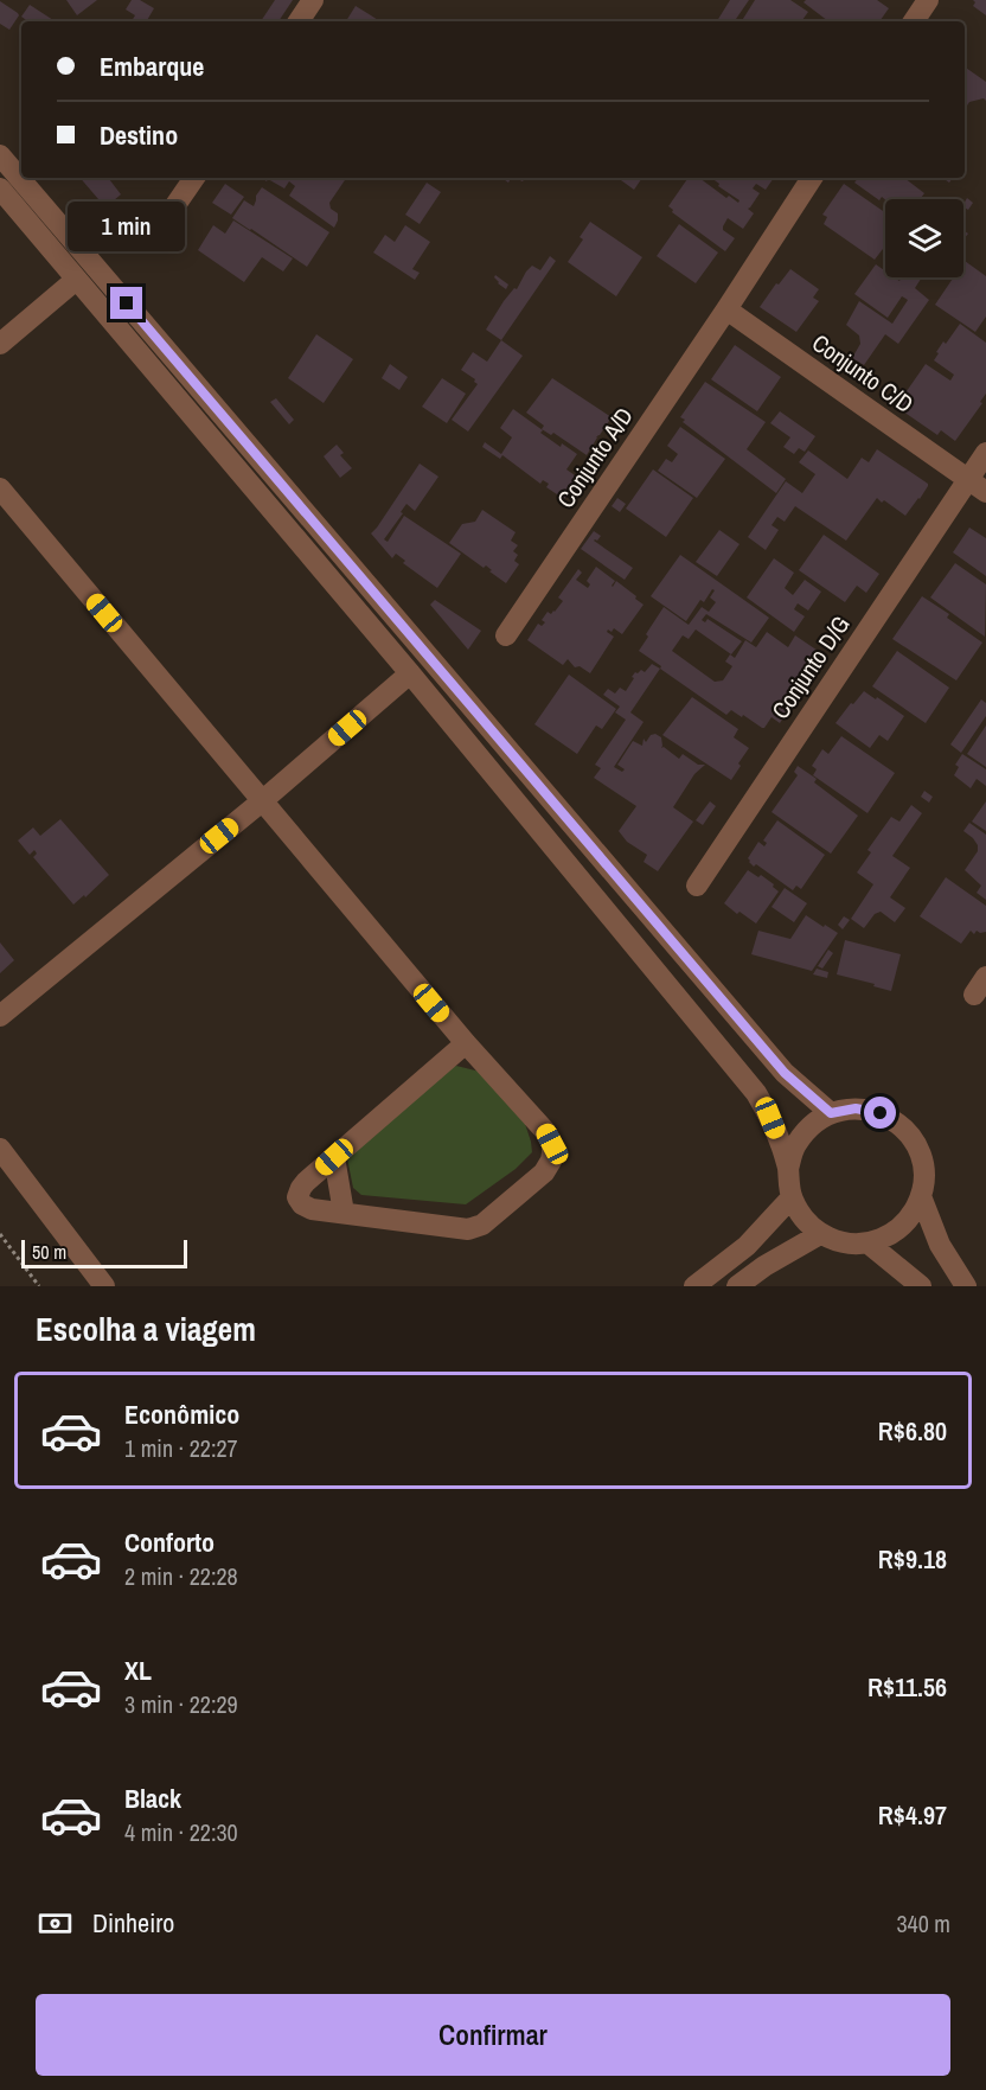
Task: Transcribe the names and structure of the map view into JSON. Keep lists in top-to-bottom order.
{
  "streets": {
    "street": ["Conjunto C/D", "Conjunto A/D", "Conjunto D/G"]
  },
  "crossings": [
    ["Conjunto C/D", "Conjunto A/D"],
    ["Conjunto C/D", "Conjunto D/G"]
  ],
  "scale_bar": "50 m",
  "page": {
    "banner": ["Embarque", "Destino"],
    "bubble": "1 min",
    "scale": "50 m",
    "heading": "Escolha a viagem",
    "list": [
      {
        "name": "Econômico",
        "note": "1 min · 22:27",
        "value": "R$6.80"
      },
      {
        "name": "Conforto",
        "note": "2 min · 22:28",
        "value": "R$9.18"
      },
      {
        "name": "XL",
        "note": "3 min · 22:29",
        "value": "R$11.56"
      },
      {
        "name": "Black",
        "note": "4 min · 22:30",
        "value": "R$4.97"
      }
    ],
    "pay": ["Dinheiro", "340 m"],
    "buttons": "Confirmar"
  }
}
